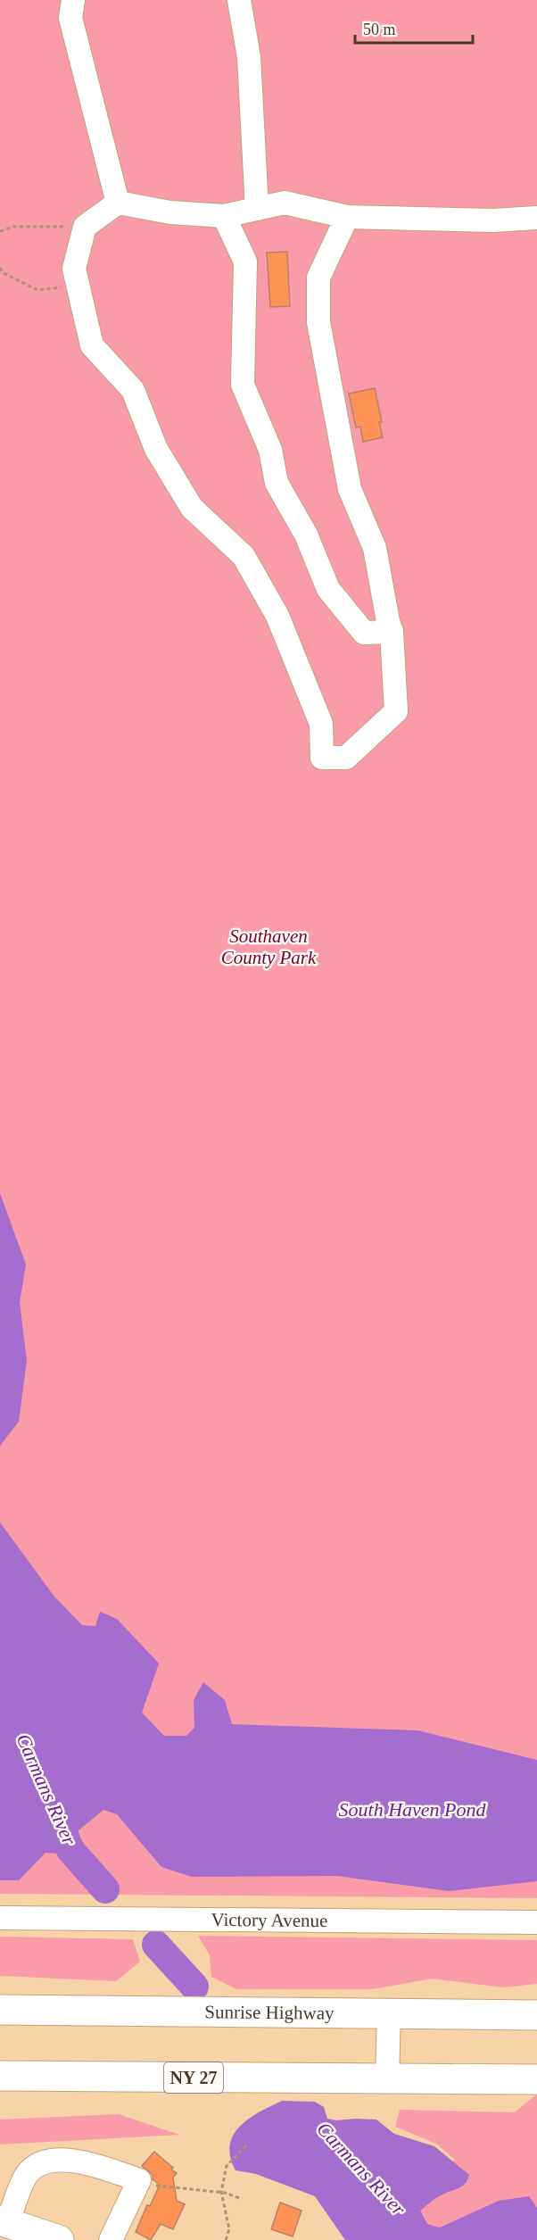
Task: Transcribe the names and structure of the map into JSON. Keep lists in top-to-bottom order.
{
  "streets": {
    "main road": ["Sunrise Highway", "NY 27"],
    "street": ["Victory Avenue"]
  },
  "water": ["Carmans River", "South Haven Pond"],
  "parks": ["Southaven County Park"],
  "scale_bar": "50 m"
}
